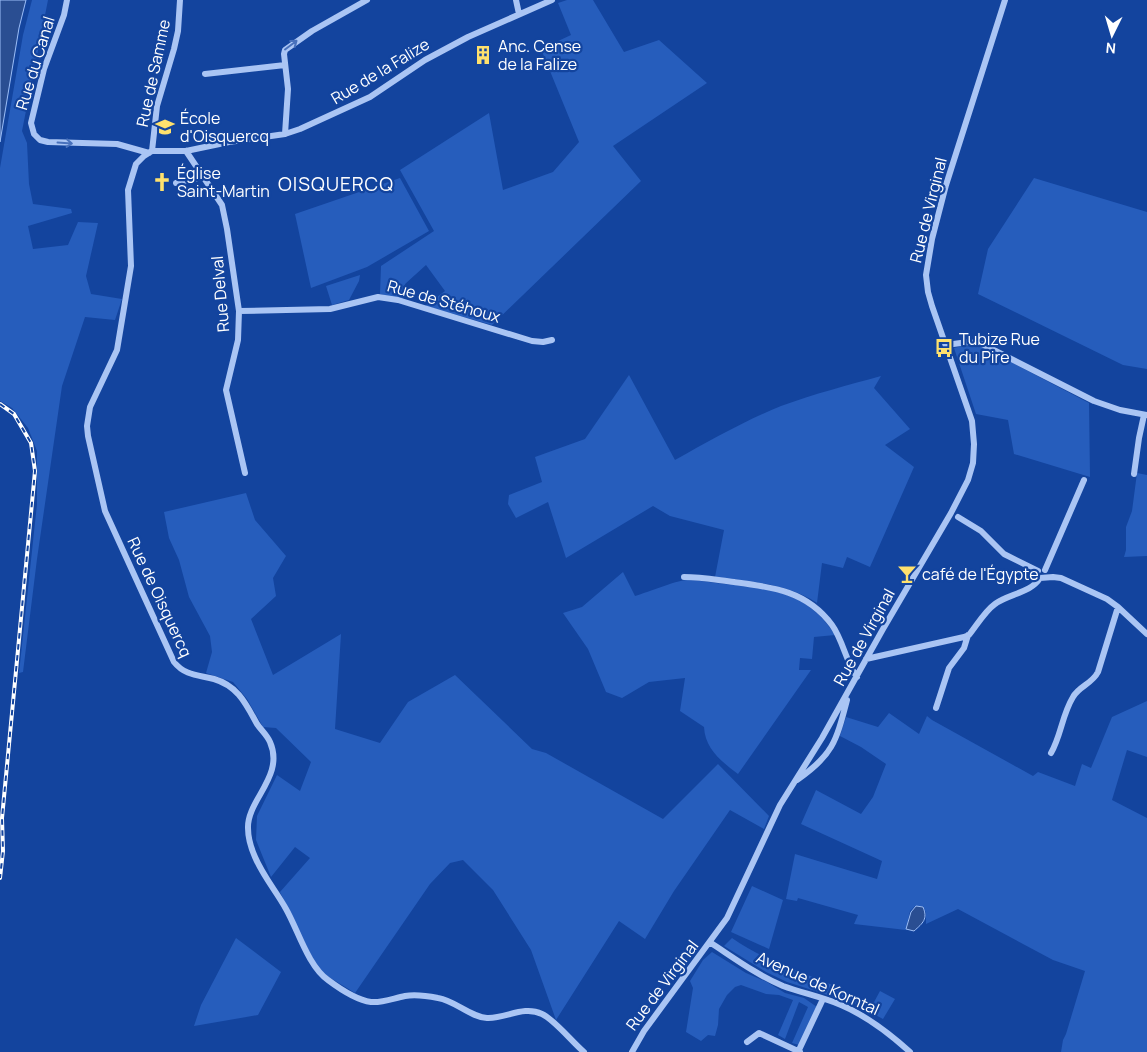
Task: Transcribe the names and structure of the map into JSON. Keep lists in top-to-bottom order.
{
  "streets": {
    "street": [
      "Rue du Canal",
      "Rue de la Falize",
      "Rue de Samme",
      "Rue de Virginal",
      "Rue Delval",
      "Rue de Stéhoux",
      "Rue de Oisquercq",
      "Avenue de Korntal"
    ]
  },
  "crossings": [
    ["Rue du Canal", "Rue de la Falize"],
    ["Rue du Canal", "Rue de Samme"],
    ["Rue du Canal", "Rue Delval"],
    ["Rue du Canal", "Rue de Oisquercq"],
    ["Rue de la Falize", "Rue Delval"],
    ["Rue de Samme", "Rue de Oisquercq"],
    ["Rue de Virginal", "Avenue de Korntal"],
    ["Rue Delval", "Rue de Stéhoux"]
  ],
  "districts": ["OISQUERCQ"],
  "places": {
    "building": ["Anc. Cense de la Falize"],
    "school or university": ["École d'Oisquercq"],
    "church": ["Église Saint-Martin"],
    "bus stop": ["Tubize Rue du Pire"],
    "bar": ["café de l'Égypte"]
  },
  "north": "bottom"
}
